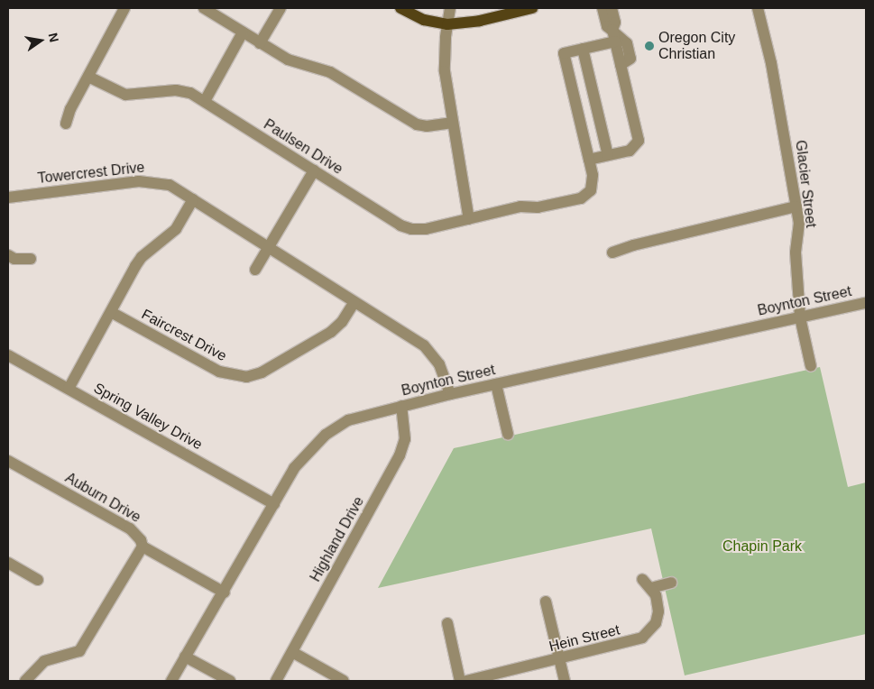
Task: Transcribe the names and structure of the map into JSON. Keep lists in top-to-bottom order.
{
  "streets": {
    "street": [
      "Paulsen Drive",
      "Towercrest Drive",
      "Glacier Street",
      "Boynton Street",
      "Faircrest Drive",
      "Spring Valley Drive",
      "Auburn Drive",
      "Highland Drive",
      "Hein Street"
    ]
  },
  "crossings": [
    ["Towercrest Drive", "Boynton Street"],
    ["Towercrest Drive", "Faircrest Drive"],
    ["Glacier Street", "Boynton Street"],
    ["Boynton Street", "Spring Valley Drive"],
    ["Boynton Street", "Auburn Drive"],
    ["Boynton Street", "Highland Drive"]
  ],
  "parks": ["Chapin Park"],
  "places": ["Oregon City Christian"],
  "north": "right"
}
